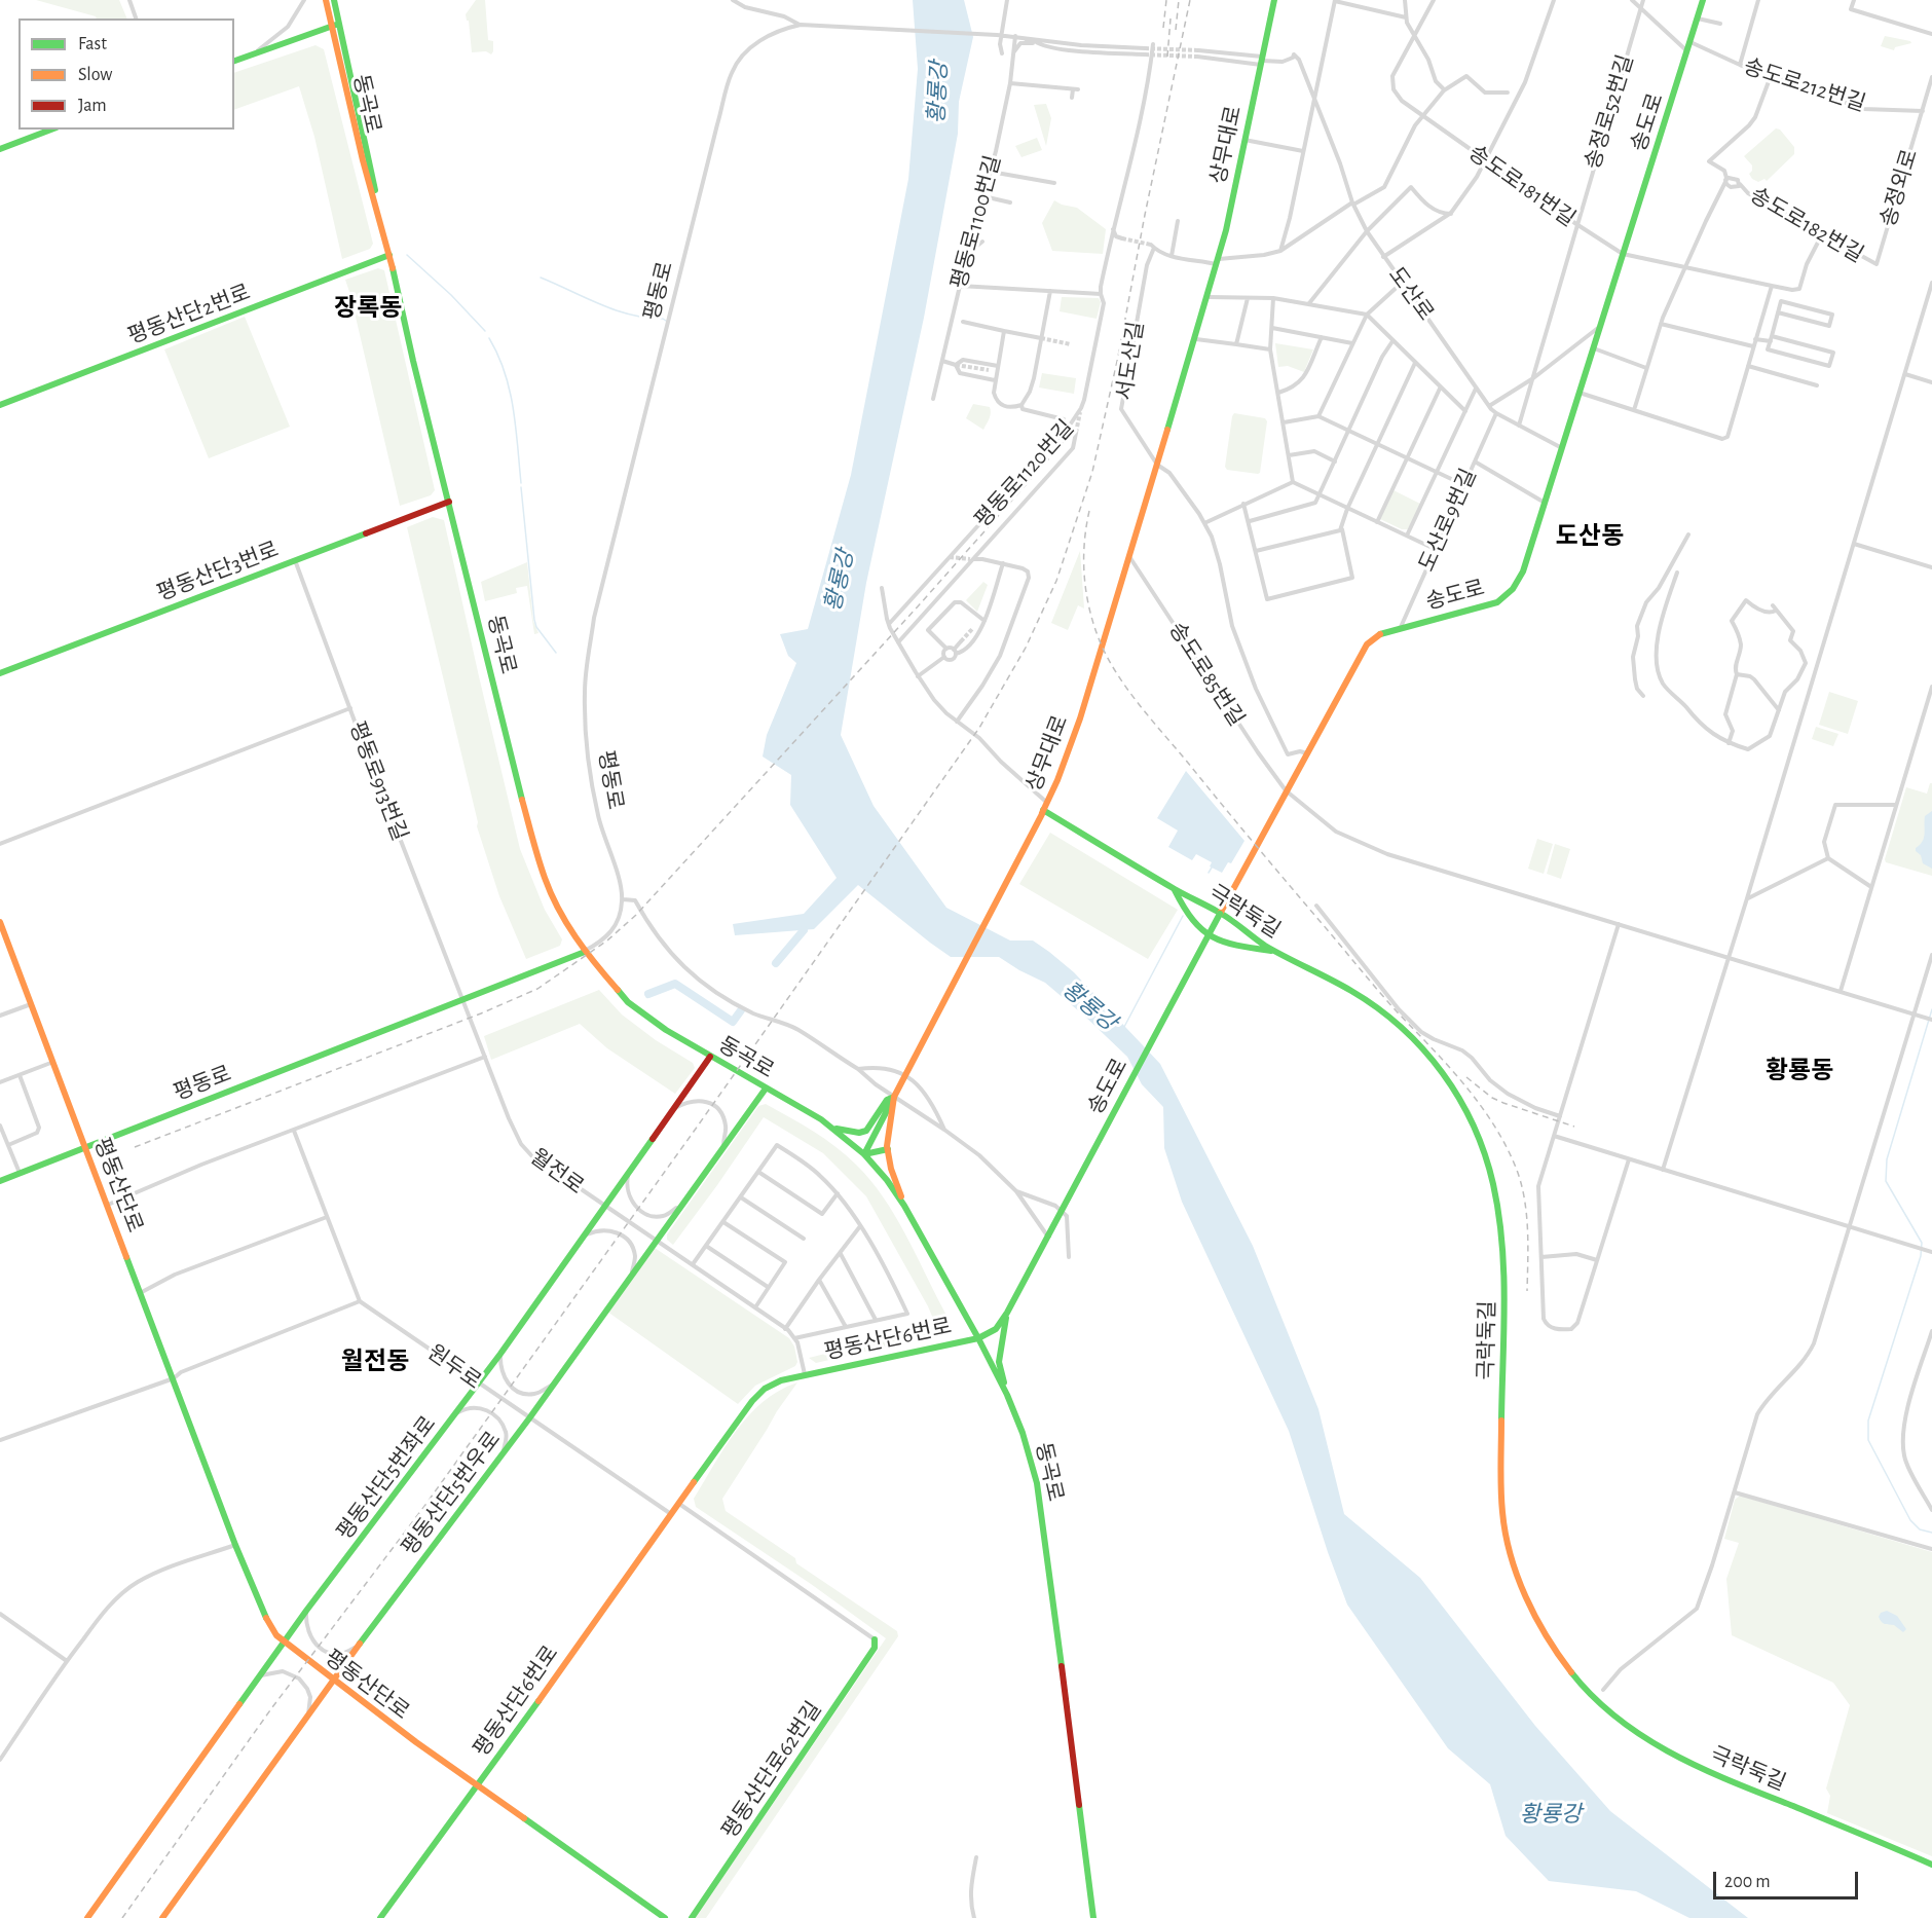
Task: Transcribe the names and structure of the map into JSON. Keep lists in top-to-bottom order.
{
  "streets": {
    "street": [
      "송도로212번길",
      "동곡로",
      "송정로52번길",
      "송도로",
      "상무대로",
      "송도로181번길",
      "송정외로",
      "평동로1100번길",
      "송도로182번길",
      "평동로",
      "도산로",
      "평동산단2번로",
      "서도산길",
      "평동로1120번길",
      "도산로9번길",
      "평동산단3번로",
      "송도로85번길",
      "평동로913번길",
      "극락둑길",
      "월전로",
      "평동산단로",
      "평동산단6번로",
      "원두로",
      "평동산단5번좌로",
      "평동산단5번우로",
      "평동산단로62번길"
    ]
  },
  "crossings": [
    ["송도로212번길", "송도로"],
    ["송도로212번길", "송정외로"],
    ["동곡로", "송도로"],
    ["동곡로", "상무대로"],
    ["동곡로", "평동로"],
    ["동곡로", "평동산단2번로"],
    ["동곡로", "평동산단3번로"],
    ["동곡로", "평동산단6번로"],
    ["동곡로", "평동산단5번좌로"],
    ["동곡로", "평동산단5번우로"],
    ["송정로52번길", "송도로181번길"],
    ["송정로52번길", "도산로"],
    ["송도로", "송도로181번길"],
    ["송도로", "도산로"],
    ["송도로", "서도산길"],
    ["송도로", "도산로9번길"],
    ["송도로", "송도로85번길"],
    ["송도로", "극락둑길"],
    ["송도로", "평동산단6번로"],
    ["상무대로", "도산로"],
    ["상무대로", "서도산길"],
    ["상무대로", "송도로85번길"],
    ["상무대로", "극락둑길"],
    ["송정외로", "송도로182번길"],
    ["평동로1100번길", "평동로"],
    ["평동로", "평동로913번길"],
    ["평동로", "월전로"],
    ["평동로", "평동산단로"],
    ["도산로", "도산로9번길"],
    ["평동산단3번로", "평동로913번길"],
    ["평동로913번길", "월전로"],
    ["월전로", "평동산단6번로"],
    ["월전로", "평동산단5번좌로"],
    ["월전로", "평동산단5번우로"],
    ["평동산단로", "평동산단6번로"],
    ["평동산단로", "평동산단5번좌로"],
    ["평동산단로", "평동산단5번우로"],
    ["평동산단6번로", "원두로"],
    ["원두로", "평동산단5번좌로"],
    ["원두로", "평동산단5번우로"]
  ],
  "districts": [
    "장록동",
    "도산동",
    "황룡동",
    "월전동"
  ],
  "water": ["황룡강"],
  "legend": ["Fast", "Slow", "Jam"],
  "scale_bar": "200 m"
}
